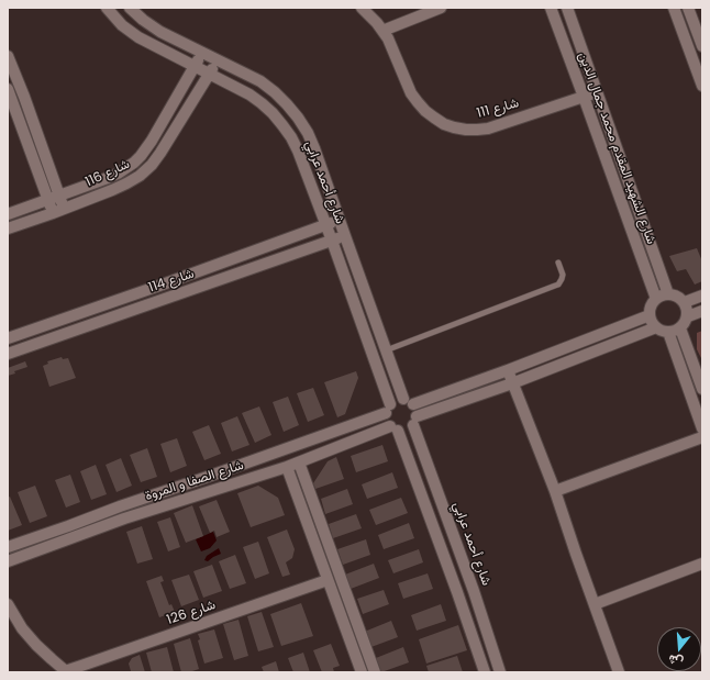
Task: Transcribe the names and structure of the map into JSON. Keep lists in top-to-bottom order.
{
  "streets": {
    "street": [
      "شارع 111",
      "شارع الشهيد المقدم محمد جمال الدين",
      "شارع 116",
      "شارع أحمد عرابي",
      "شارع 114",
      "شارع الصفا و المروة",
      "شارع 126"
    ]
  },
  "crossings": [
    ["شارع 111", "شارع الشهيد المقدم محمد جمال الدين"],
    ["شارع 116", "شارع أحمد عرابي"],
    ["شارع أحمد عرابي", "شارع 114"],
    ["شارع أحمد عرابي", "شارع الصفا و المروة"]
  ],
  "north": "bottom"
}
